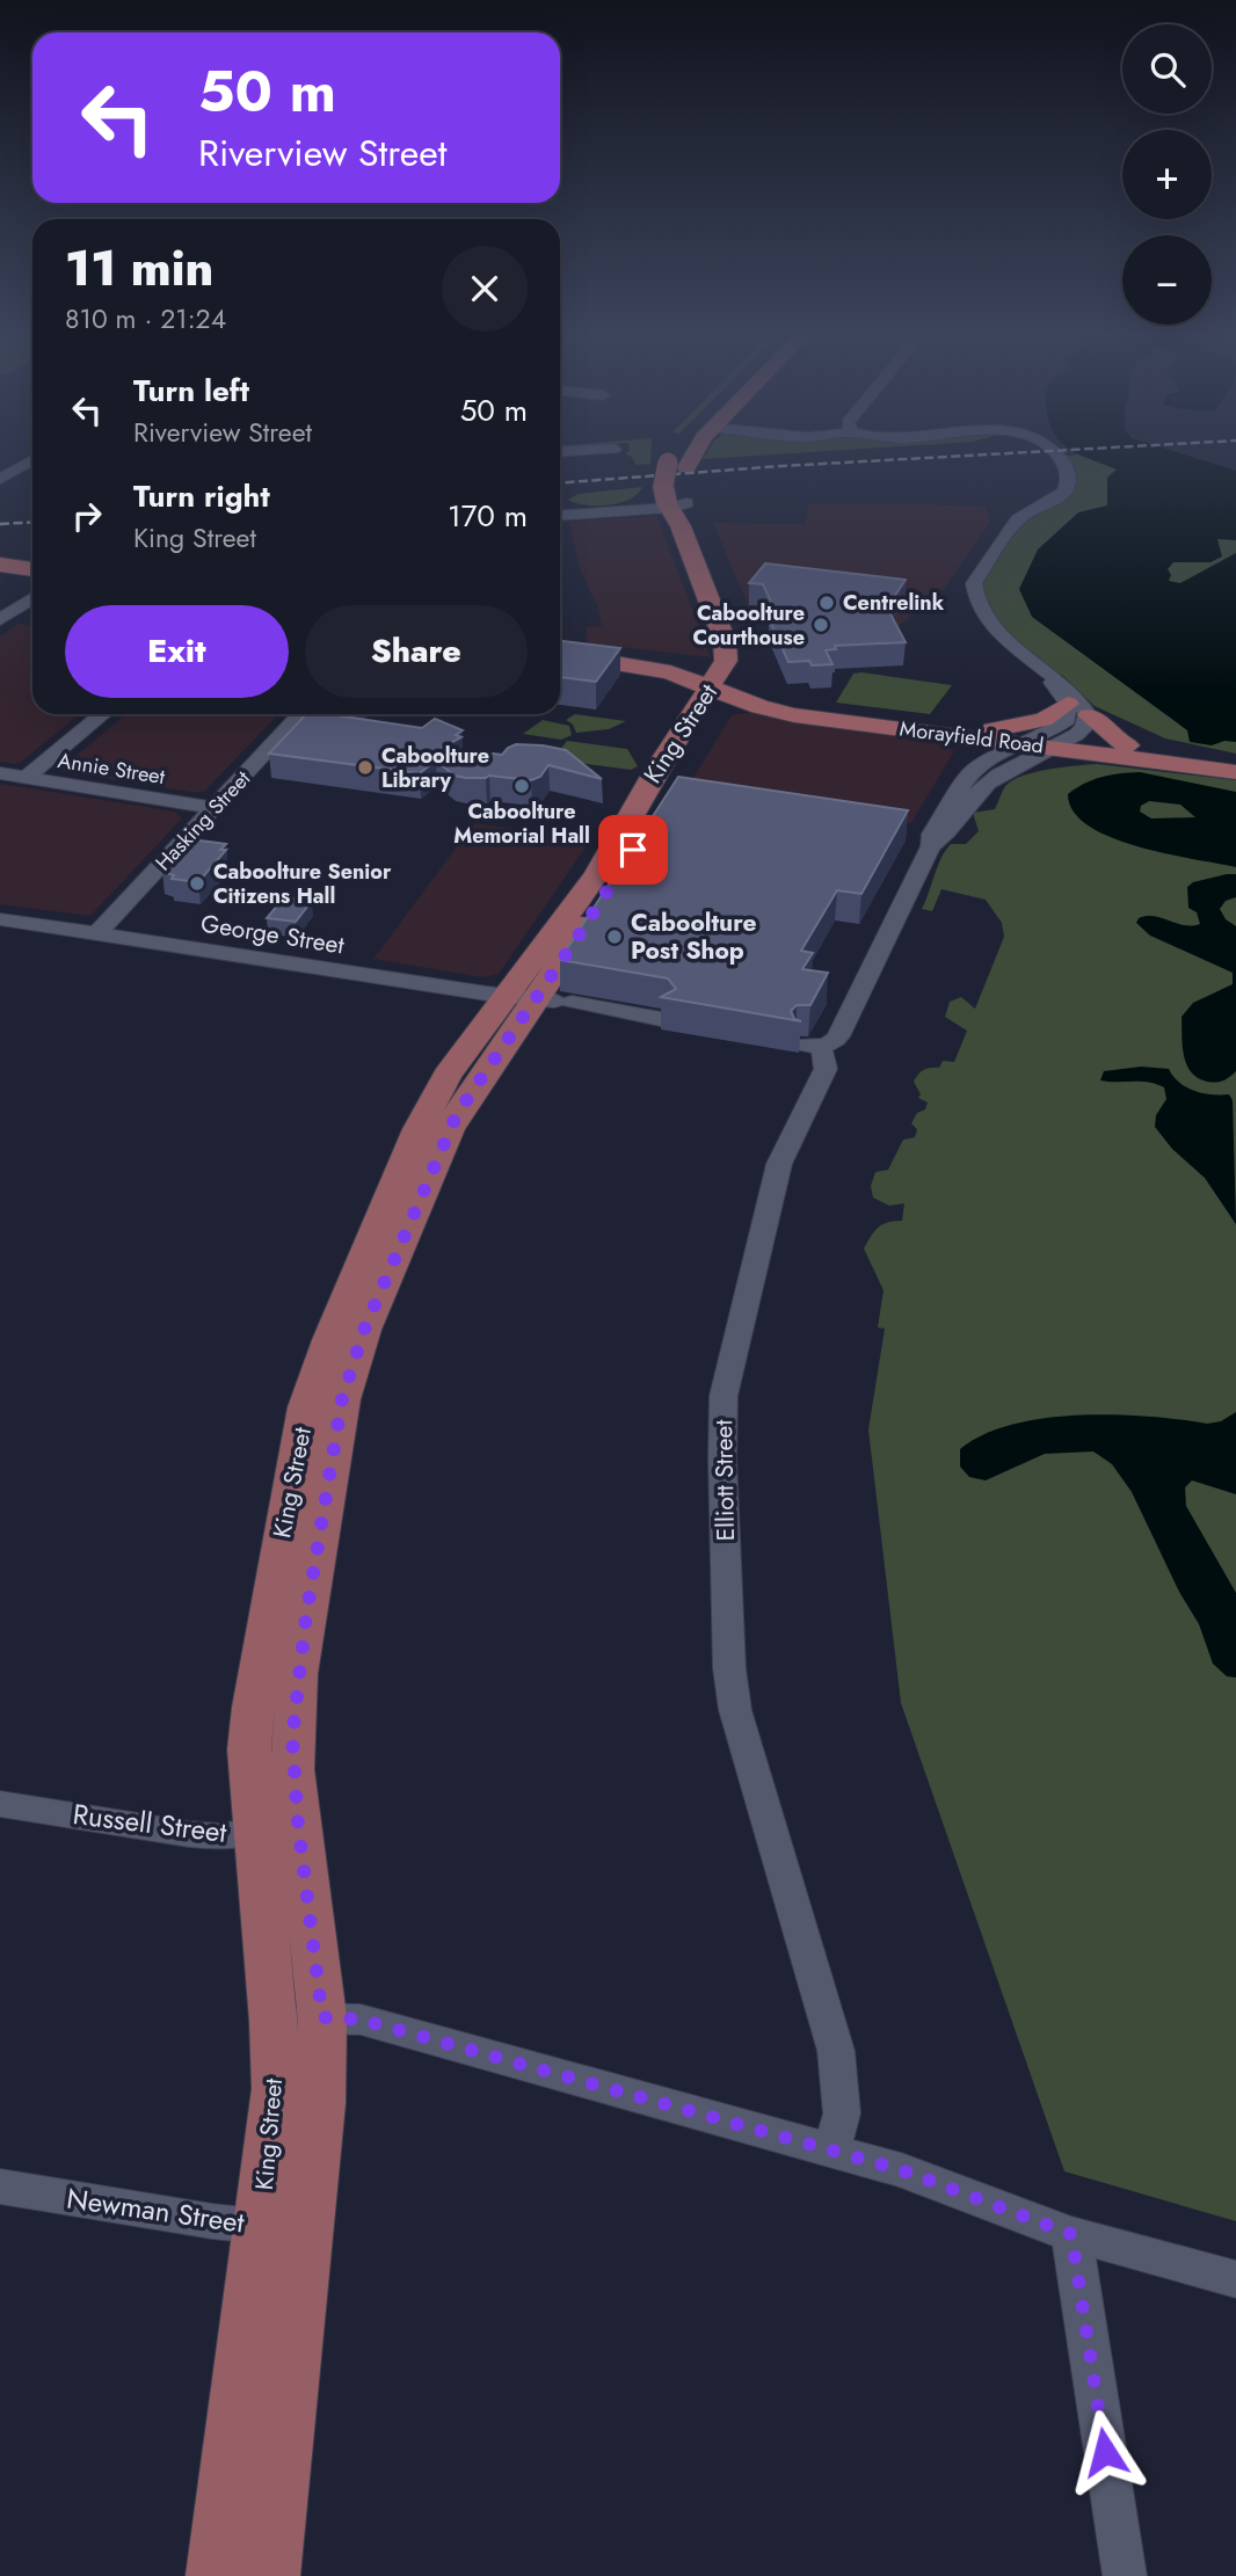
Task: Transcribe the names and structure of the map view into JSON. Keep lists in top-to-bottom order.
{
  "streets": {
    "main road": ["King Street", "Morayfield Road"],
    "street": [
      "Annie Street",
      "Hasking Street",
      "George Street",
      "Elliott Street",
      "Russell Street",
      "Newman Street"
    ]
  },
  "crossings": [
    ["King Street", "Morayfield Road"],
    ["King Street", "George Street"],
    ["King Street", "Russell Street"],
    ["King Street", "Newman Street"],
    ["Morayfield Road", "Elliott Street"],
    ["Annie Street", "Hasking Street"],
    ["Hasking Street", "George Street"]
  ],
  "places": [
    "Centrelink",
    "Caboolture Courthouse",
    "Caboolture Library",
    "Caboolture Memorial Hall",
    "Caboolture Senior Citizens Hall",
    "Caboolture Post Shop"
  ],
  "page": {
    "map_buttons": ["+", "−"],
    "turn": ["50 m", "Riverview Street"],
    "heading": ["11 min", "810 m · 21:24"],
    "list": [
      {
        "name": "Turn left",
        "note": "Riverview Street",
        "value": "50 m"
      },
      {
        "name": "Turn right",
        "note": "King Street",
        "value": "170 m"
      }
    ],
    "buttons": ["Exit", "Share"]
  }
}
